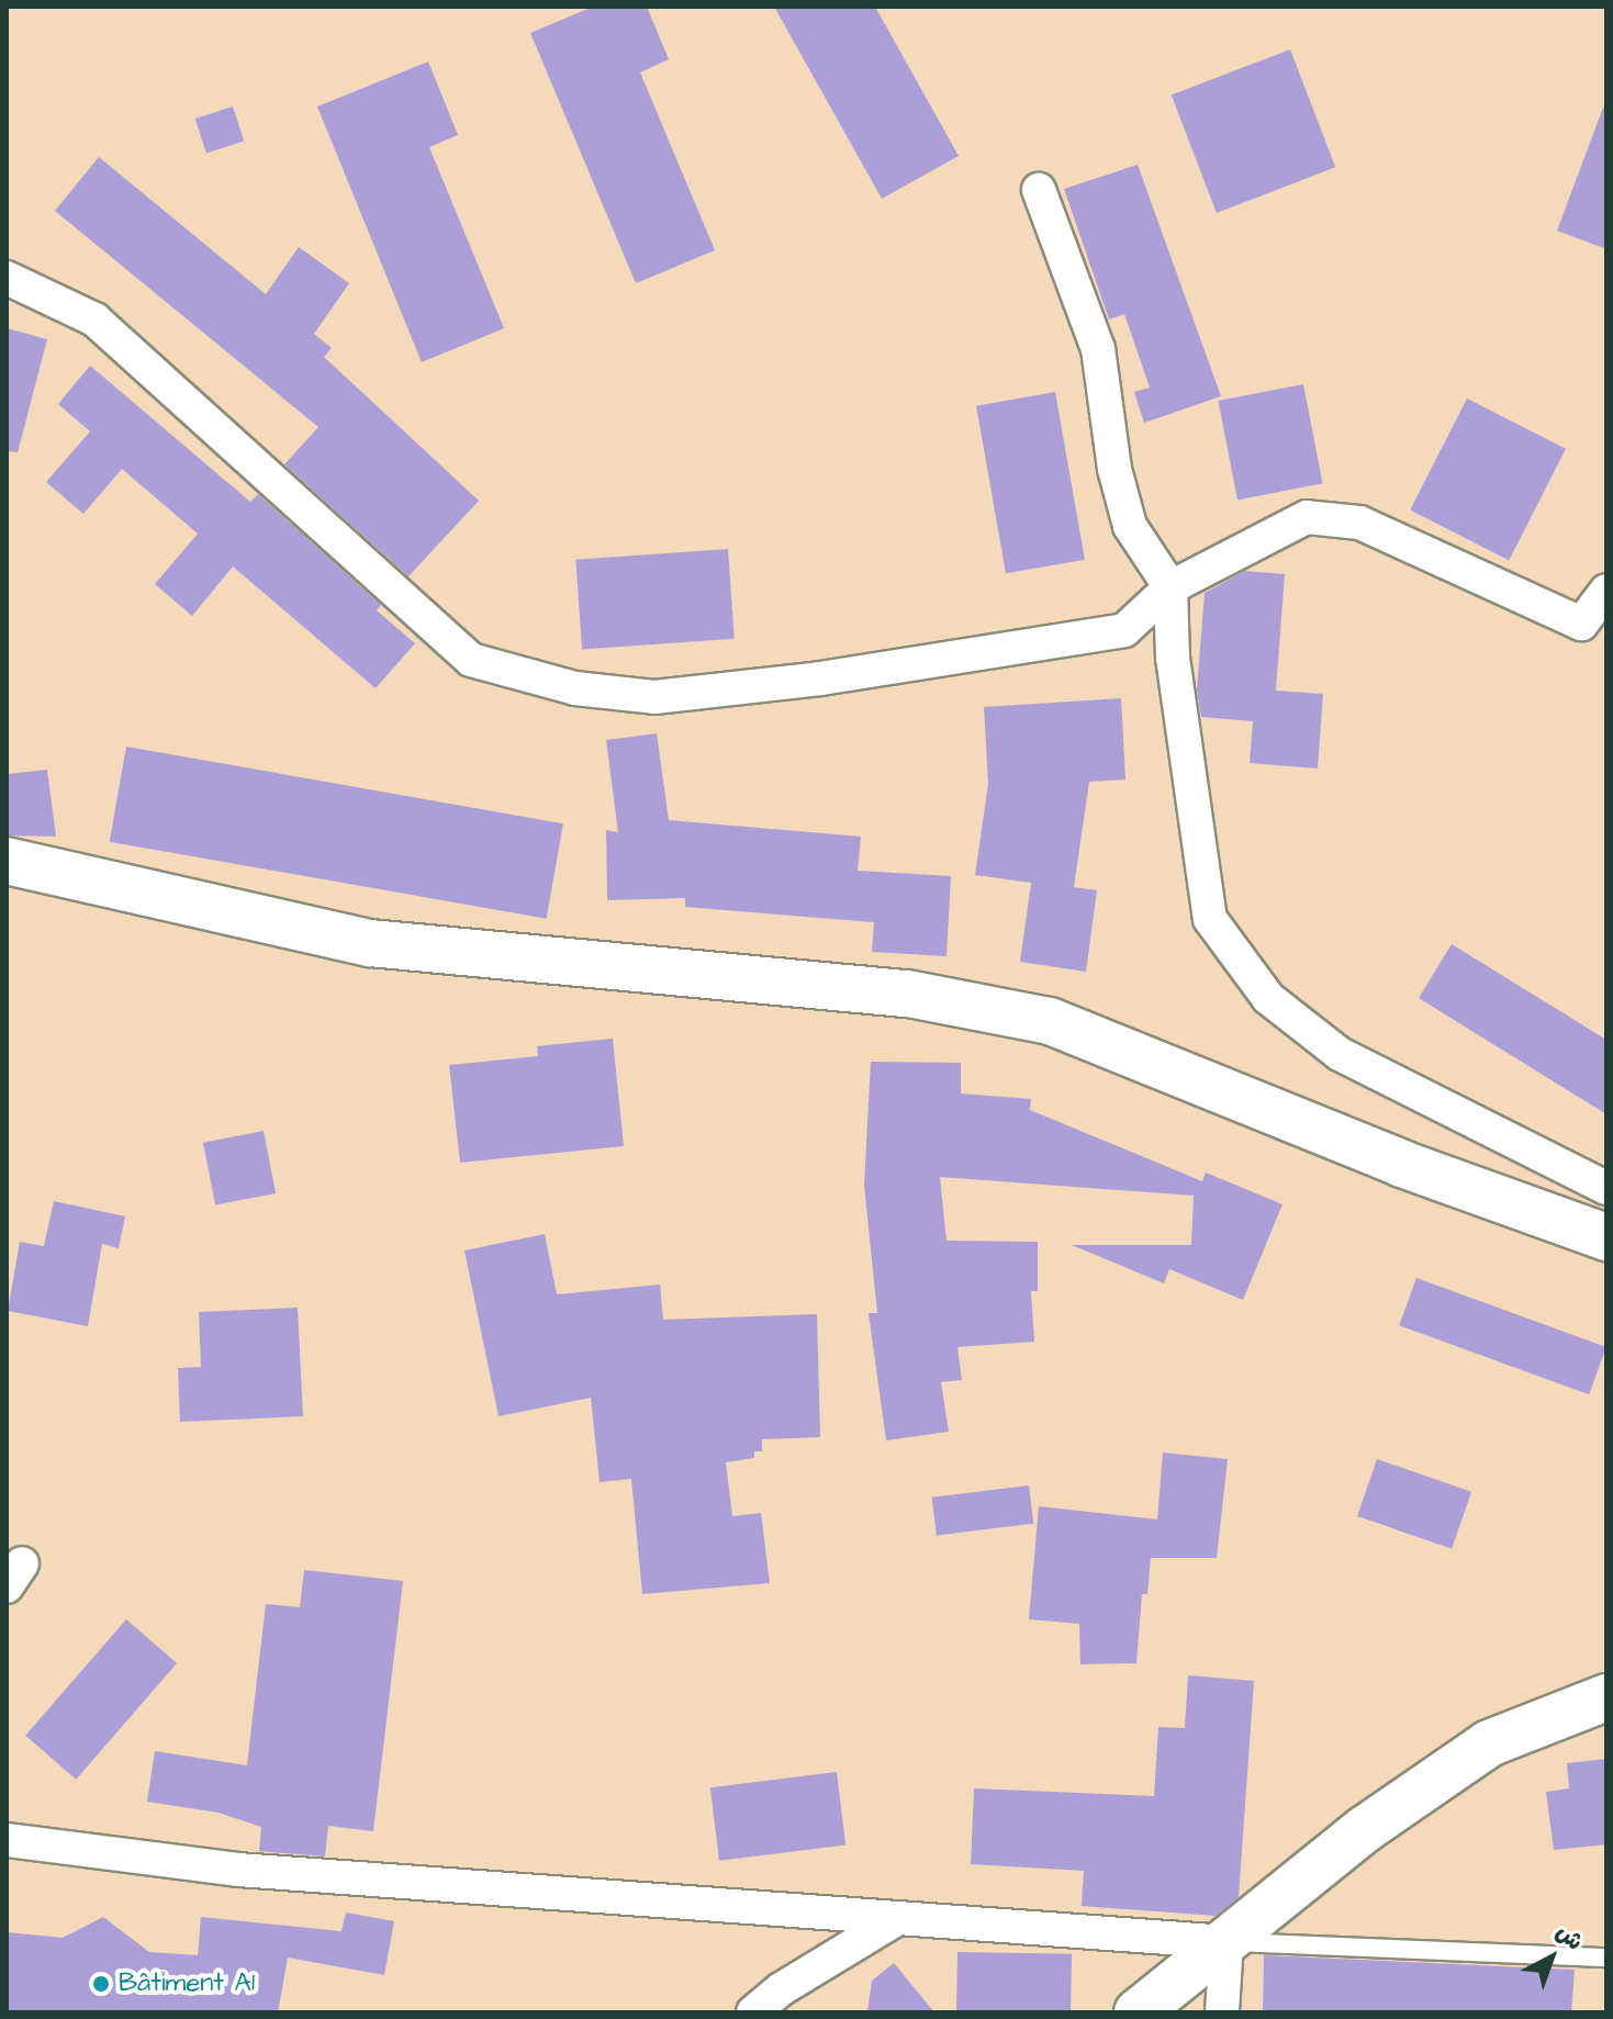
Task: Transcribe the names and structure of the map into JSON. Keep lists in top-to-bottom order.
{
  "places": ["Bâtiment A1"],
  "north": "top right"
}
